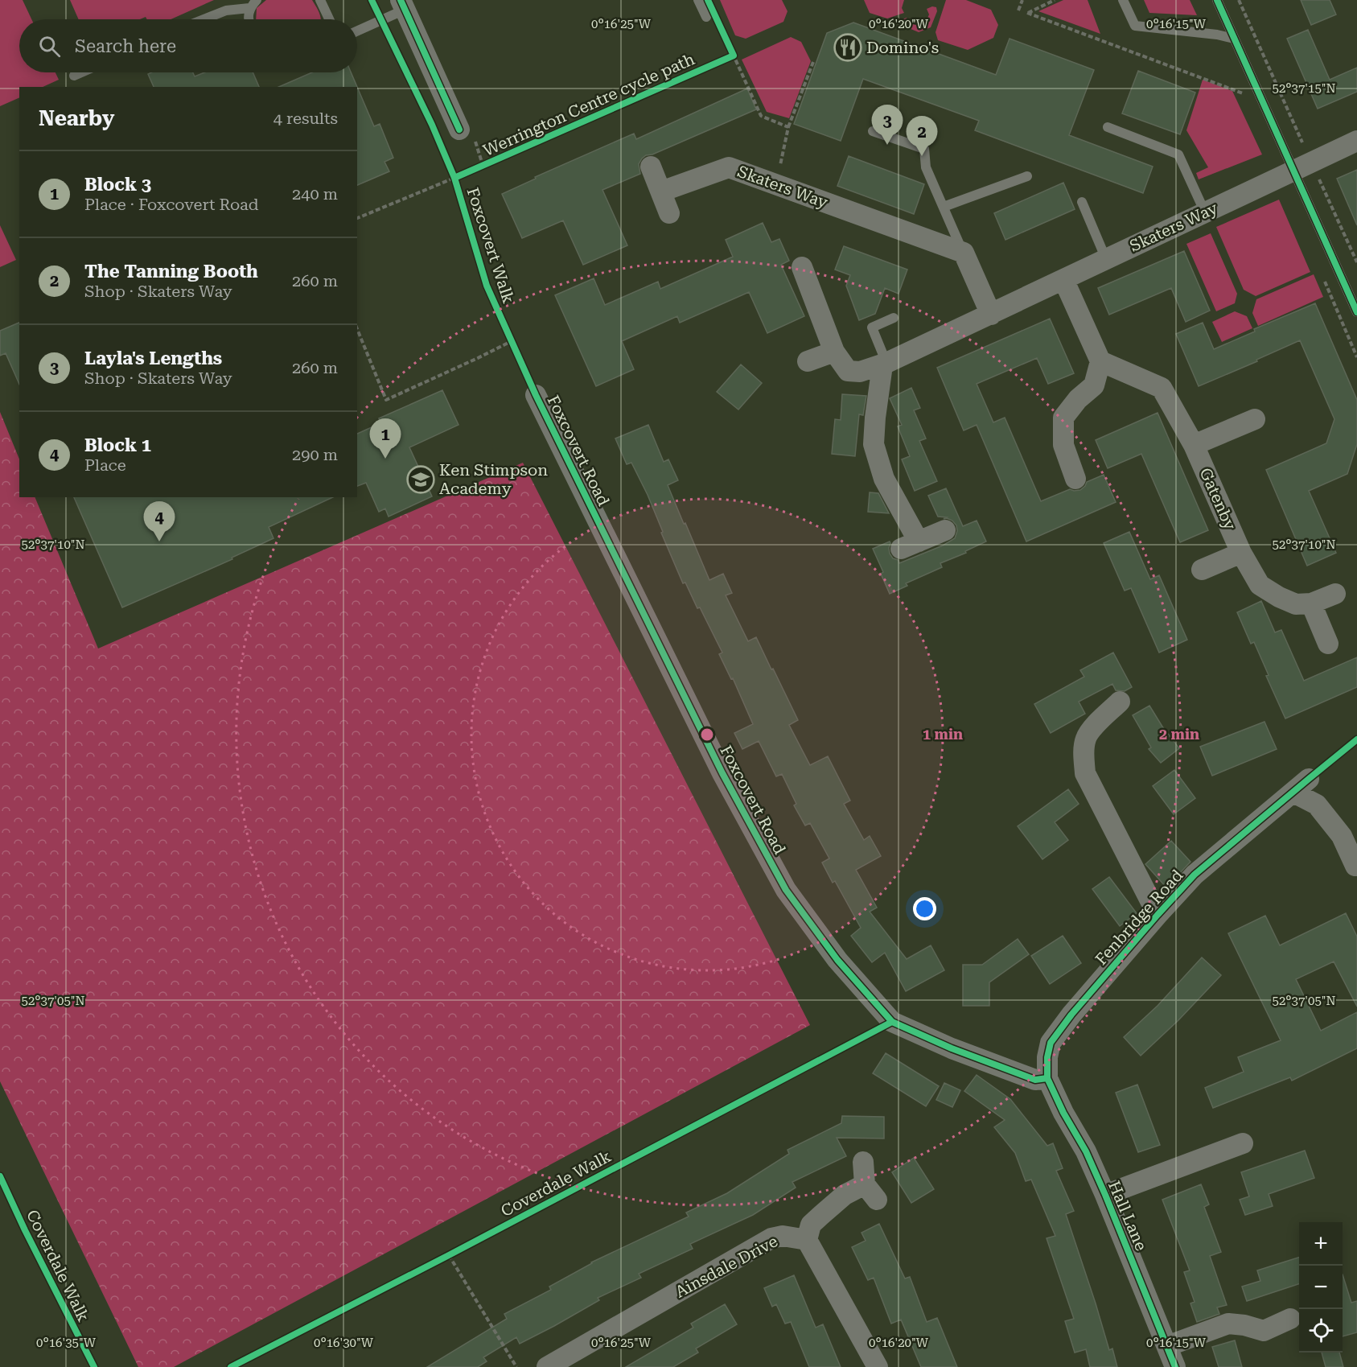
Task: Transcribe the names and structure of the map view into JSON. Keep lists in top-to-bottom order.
{
  "streets": {
    "street": [
      "Skaters Way",
      "Foxcovert Road",
      "Gatenby",
      "Fenbridge Road",
      "Hall Lane",
      "Ainsdale Drive"
    ],
    "cycle path": ["Werrington Centre cycle path", "Foxcovert Walk", "Coverdale Walk"]
  },
  "crossings": [
    ["Foxcovert Road", "Fenbridge Road"],
    ["Foxcovert Road", "Hall Lane"],
    ["Fenbridge Road", "Hall Lane"]
  ],
  "places": {
    "restaurant": ["Domino's"],
    "school or university": ["Ken Stimpson Academy"]
  },
  "page": {
    "search": "Search here",
    "heading": ["Nearby", "4 results"],
    "pins": [
      "3",
      "2",
      "1",
      "4"
    ],
    "list": [
      {
        "mark": "1",
        "name": "Block 3",
        "note": "Place · Foxcovert Road",
        "value": "240 m"
      },
      {
        "mark": "2",
        "name": "The Tanning Booth",
        "note": "Shop · Skaters Way",
        "value": "260 m"
      },
      {
        "mark": "3",
        "name": "Layla's Lengths",
        "note": "Shop · Skaters Way",
        "value": "260 m"
      },
      {
        "mark": "4",
        "name": "Block 1",
        "note": "Place",
        "value": "290 m"
      }
    ],
    "map_buttons": ["+", "−"]
  },
  "coordinates": [
    "0°16'25\"W",
    "0°16'20\"W",
    "0°16'15\"W",
    "52°37'15\"N",
    "52°37'10\"N",
    "52°37'05\"N",
    "0°16'35\"W",
    "0°16'30\"W"
  ],
  "rings": ["1 min", "2 min"]
}
